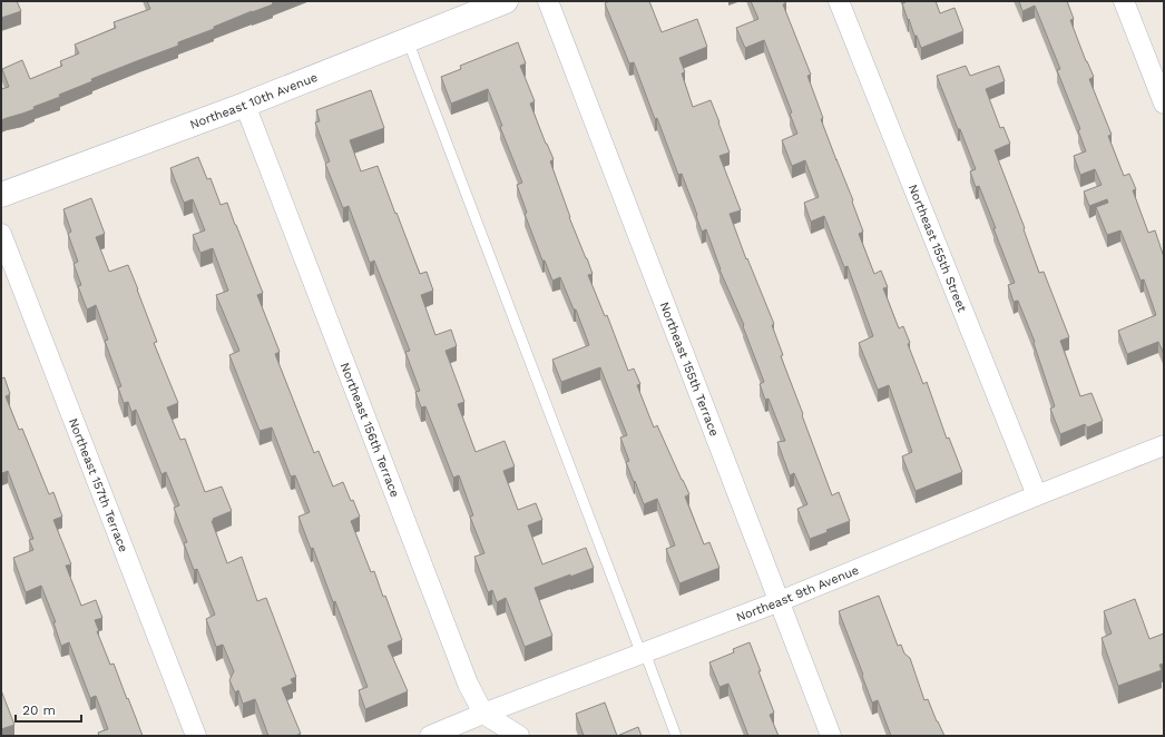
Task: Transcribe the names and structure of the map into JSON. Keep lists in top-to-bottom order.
{
  "streets": {
    "street": [
      "Northeast 10th Avenue",
      "Northeast 155th Street",
      "Northeast 155th Terrace",
      "Northeast 156th Terrace",
      "Northeast 157th Terrace",
      "Northeast 9th Avenue"
    ]
  },
  "crossings": [
    ["Northeast 10th Avenue", "Northeast 156th Terrace"],
    ["Northeast 155th Street", "Northeast 9th Avenue"],
    ["Northeast 155th Terrace", "Northeast 9th Avenue"],
    ["Northeast 156th Terrace", "Northeast 9th Avenue"]
  ],
  "scale_bar": "20 m"
}
